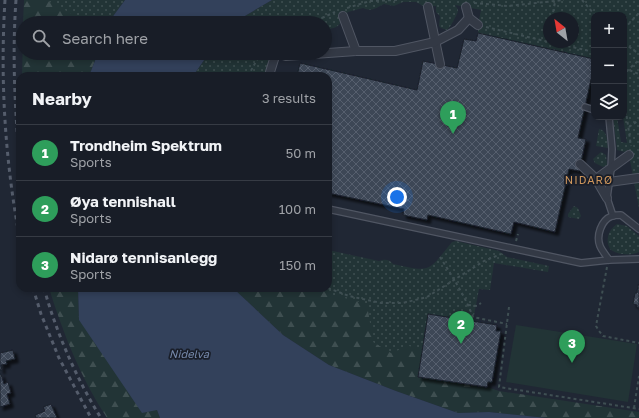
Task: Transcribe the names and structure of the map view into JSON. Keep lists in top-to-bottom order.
{
  "districts": ["NIDARØ"],
  "water": ["Nidelva"],
  "north": "top left",
  "page": {
    "map_buttons": ["+", "−"],
    "search": "Search here",
    "heading": ["Nearby", "3 results"],
    "pins": ["1", "2", "3"],
    "list": [
      {
        "mark": "1",
        "name": "Trondheim Spektrum",
        "note": "Sports",
        "value": "50 m"
      },
      {
        "mark": "2",
        "name": "Øya tennishall",
        "note": "Sports",
        "value": "100 m"
      },
      {
        "mark": "3",
        "name": "Nidarø tennisanlegg",
        "note": "Sports",
        "value": "150 m"
      }
    ]
  }
}
